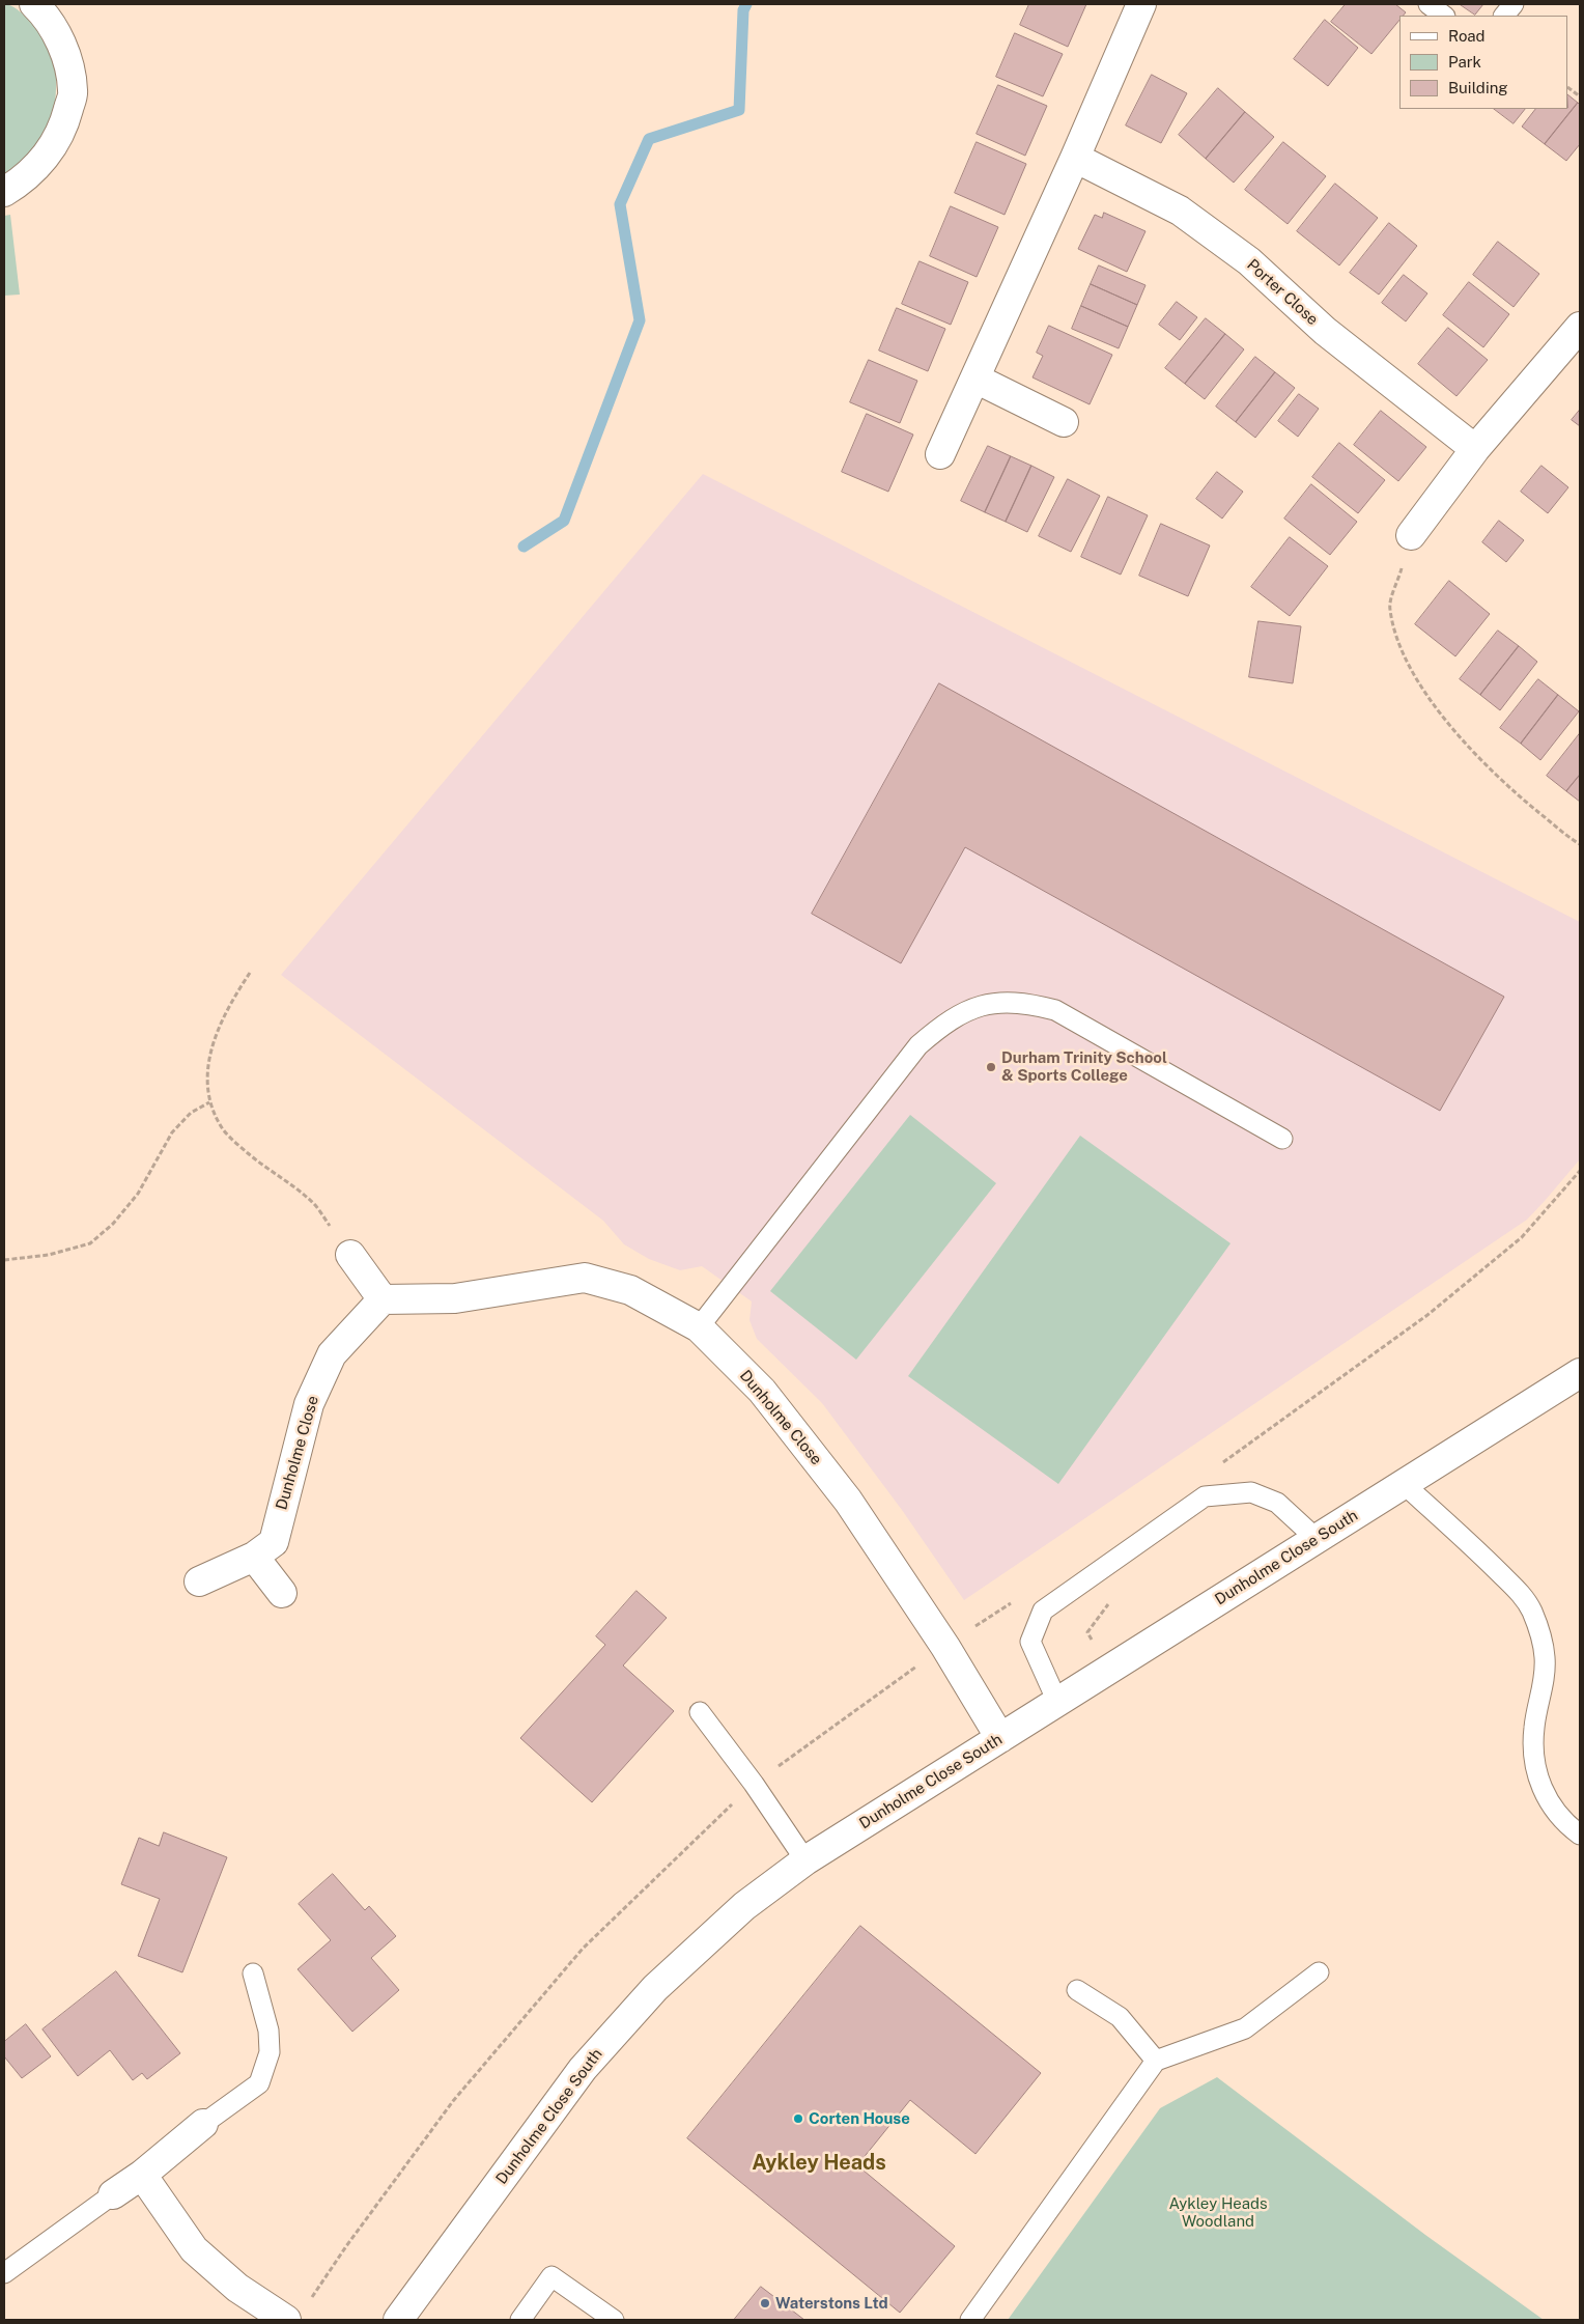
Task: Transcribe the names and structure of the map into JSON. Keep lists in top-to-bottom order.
{
  "streets": {
    "street": ["Porter Close", "Dunholme Close", "Dunholme Close South"]
  },
  "crossings": [
    ["Dunholme Close", "Dunholme Close South"]
  ],
  "districts": ["Aykley Heads"],
  "parks": ["Aykley Heads Woodland"],
  "places": ["Durham Trinity School & Sports College", "Corten House", "Waterstons Ltd"],
  "legend": ["Road", "Park", "Building"]
}
